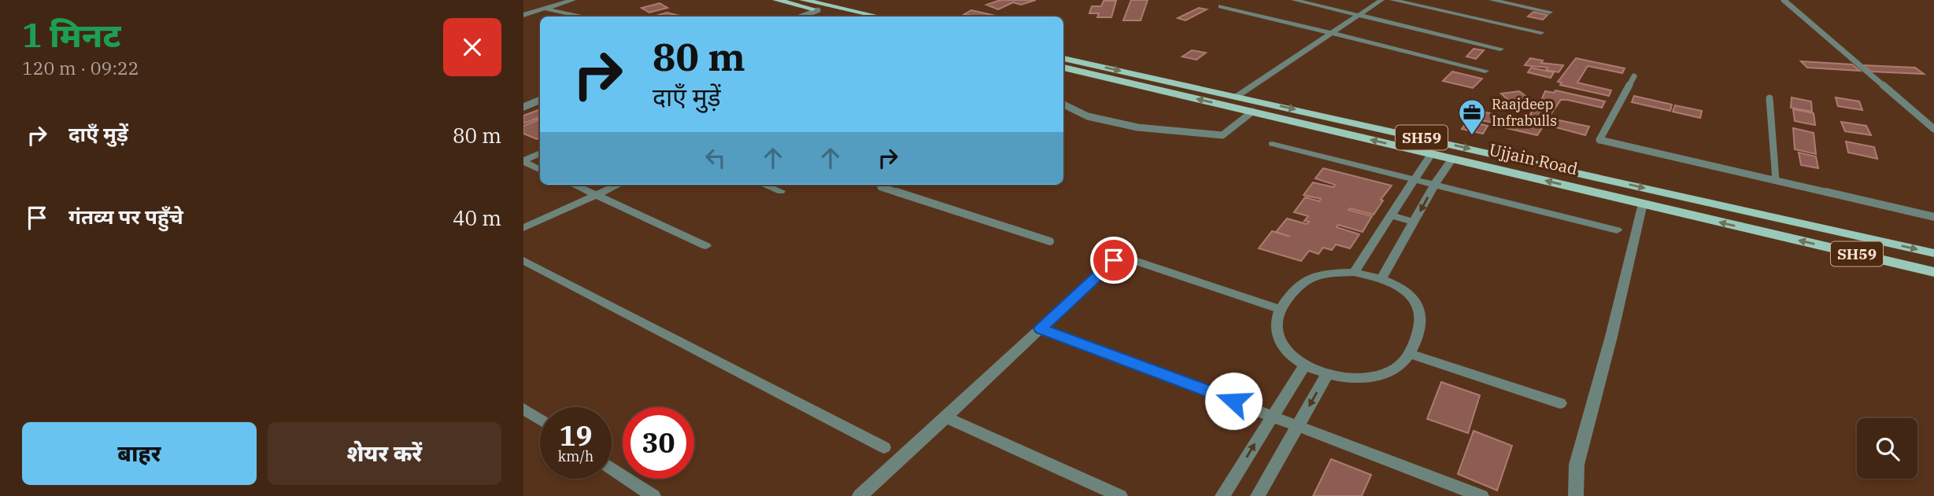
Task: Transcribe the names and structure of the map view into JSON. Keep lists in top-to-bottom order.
{
  "streets": {
    "main road": ["SH59", "Ujjain Road"]
  },
  "places": {
    "office": ["Raajdeep Infrabulls"]
  },
  "page": {
    "heading": ["1 मिनट", "120 m · 09:22"],
    "turn": ["80 m", "दाएँ मुड़ें"],
    "list": [
      {
        "name": "दाएँ मुड़ें",
        "value": "80 m"
      },
      {
        "name": "गंतव्य पर पहुँचे",
        "value": "40 m"
      }
    ],
    "speed": "19 km/h",
    "limit": "30",
    "buttons": ["बाहर", "शेयर करें"]
  }
}
